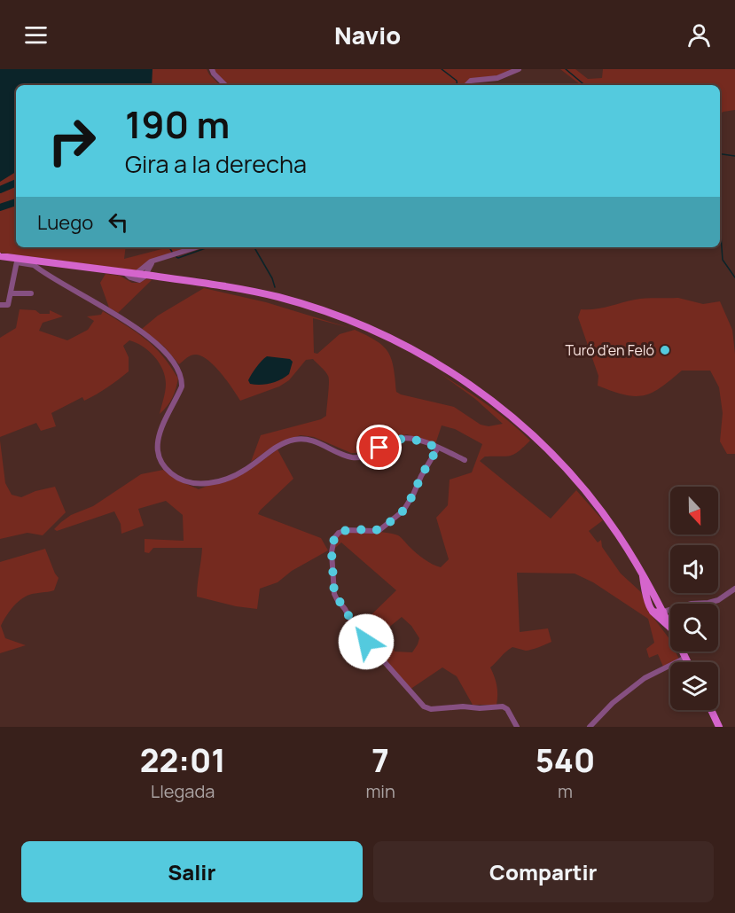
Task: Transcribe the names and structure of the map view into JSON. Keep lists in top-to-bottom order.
{
  "places": ["Turó d'en Feló"],
  "north": "bottom",
  "page": {
    "header": "Navio",
    "turn": ["190 m", "Gira a la derecha"],
    "then": "Luego",
    "eta": [
      "22:01",
      "Llegada",
      "7",
      "min",
      "540",
      "m"
    ],
    "buttons": ["Salir", "Compartir"]
  }
}
